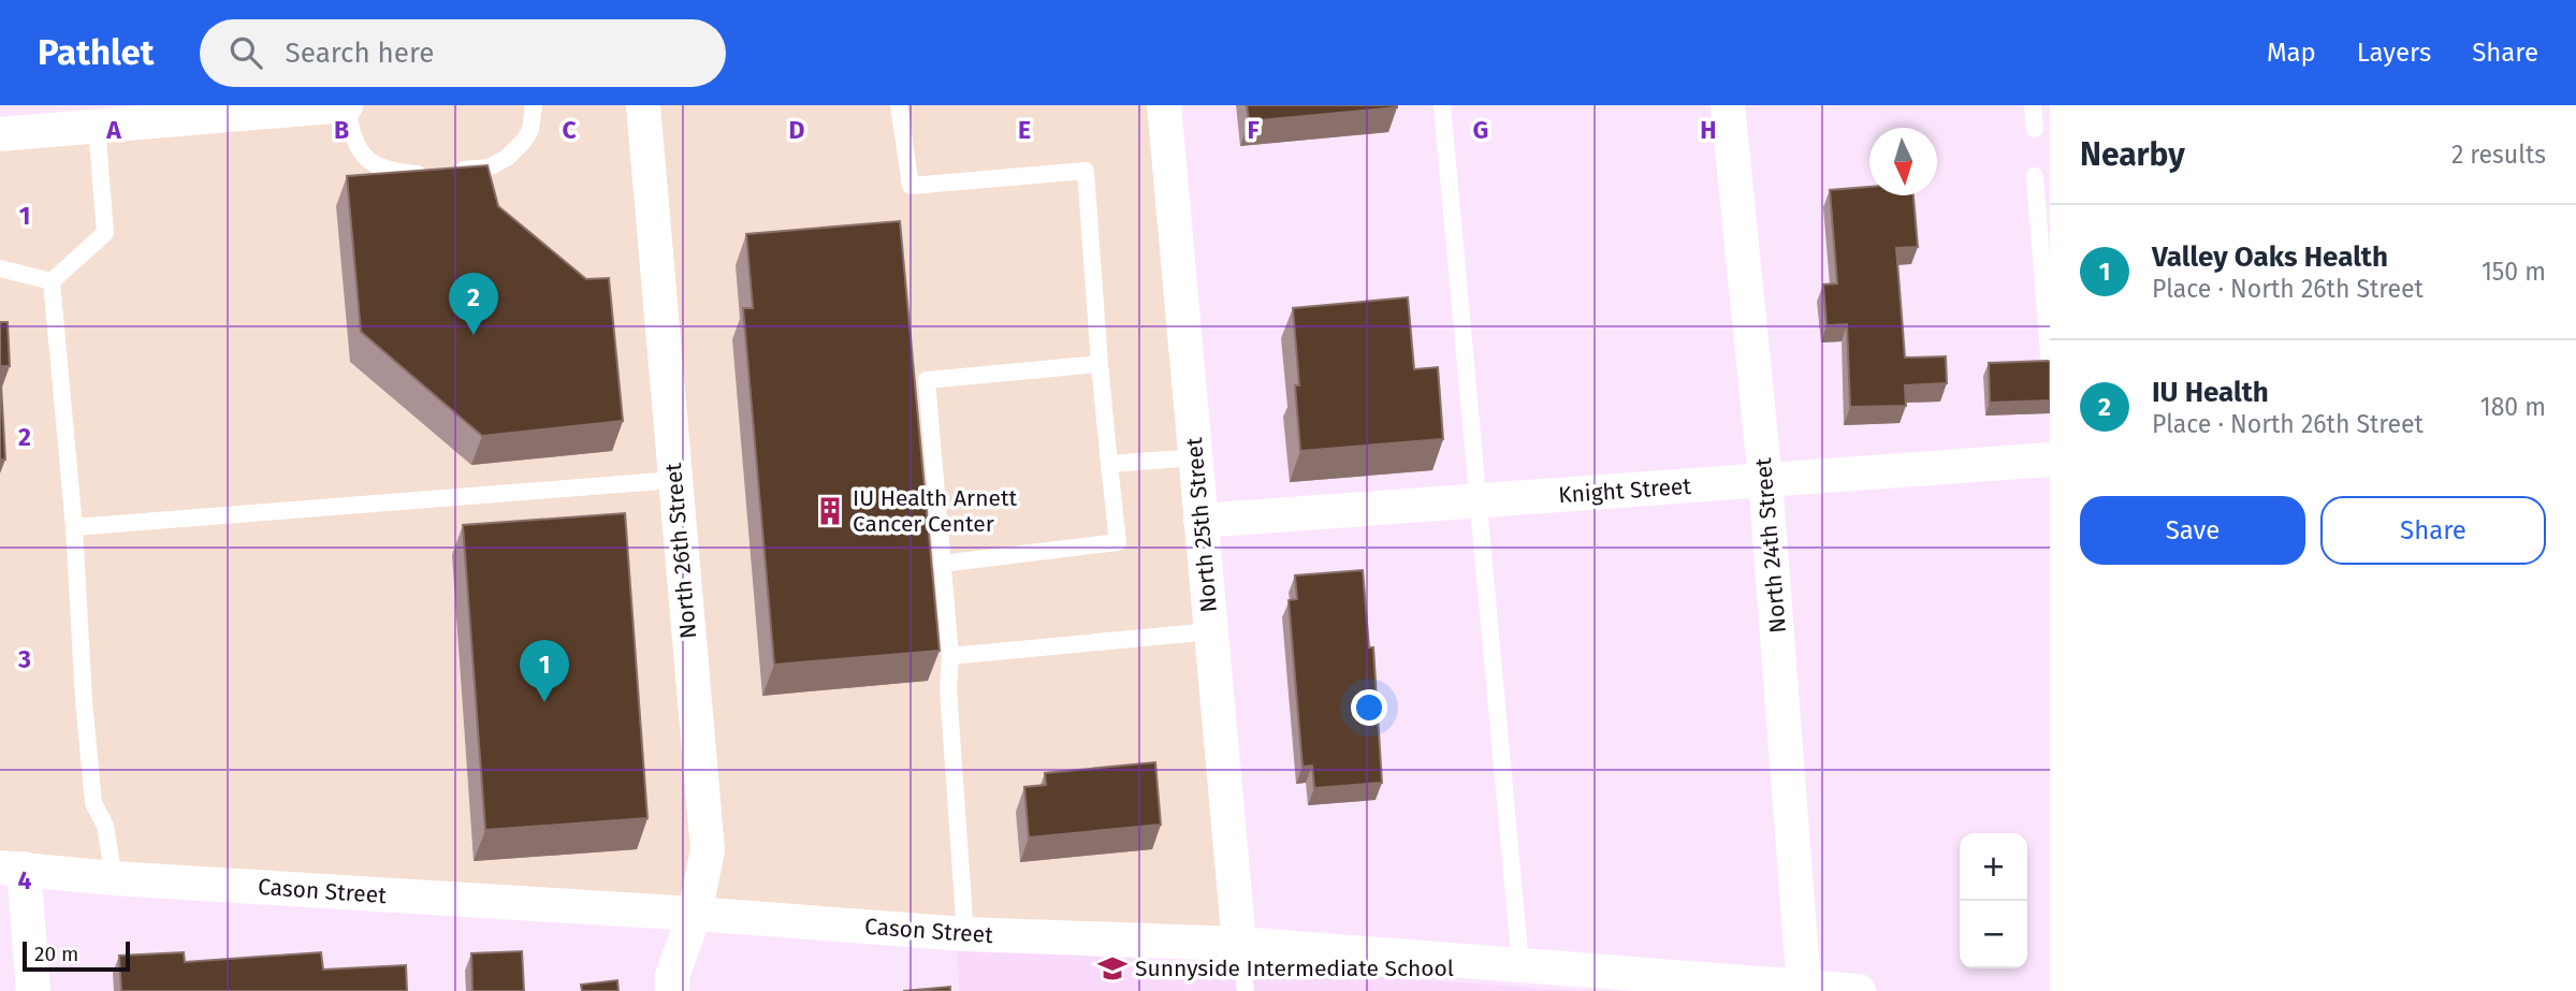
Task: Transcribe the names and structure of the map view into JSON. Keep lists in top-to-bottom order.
{
  "streets": {
    "street": [
      "Knight Street",
      "North 25th Street",
      "North 24th Street",
      "North 26th Street",
      "Cason Street"
    ]
  },
  "crossings": [
    ["Knight Street", "North 25th Street"],
    ["Knight Street", "North 24th Street"],
    ["North 25th Street", "Cason Street"],
    ["North 24th Street", "Cason Street"],
    ["North 26th Street", "Cason Street"]
  ],
  "places": {
    "building": ["IU Health Arnett Cancer Center"],
    "school or university": ["Sunnyside Intermediate School"]
  },
  "scale_bar": "20 m",
  "north": "bottom",
  "page": {
    "header": "Pathlet",
    "search": "Search here",
    "nav": ["Map", "Layers", "Share"],
    "heading": ["Nearby", "2 results"],
    "list": [
      {
        "mark": "1",
        "name": "Valley Oaks Health",
        "note": "Place · North 26th Street",
        "value": "150 m"
      },
      {
        "mark": "2",
        "name": "IU Health",
        "note": "Place · North 26th Street",
        "value": "180 m"
      }
    ],
    "pins": ["2", "1"],
    "buttons": ["Save", "Share"],
    "map_buttons": ["+", "−"],
    "scale": "20 m"
  },
  "grid": {
    "columns": [
      "A",
      "B",
      "C",
      "D",
      "E",
      "F",
      "G",
      "H"
    ],
    "rows": [
      "1",
      "2",
      "3",
      "4"
    ]
  }
}
